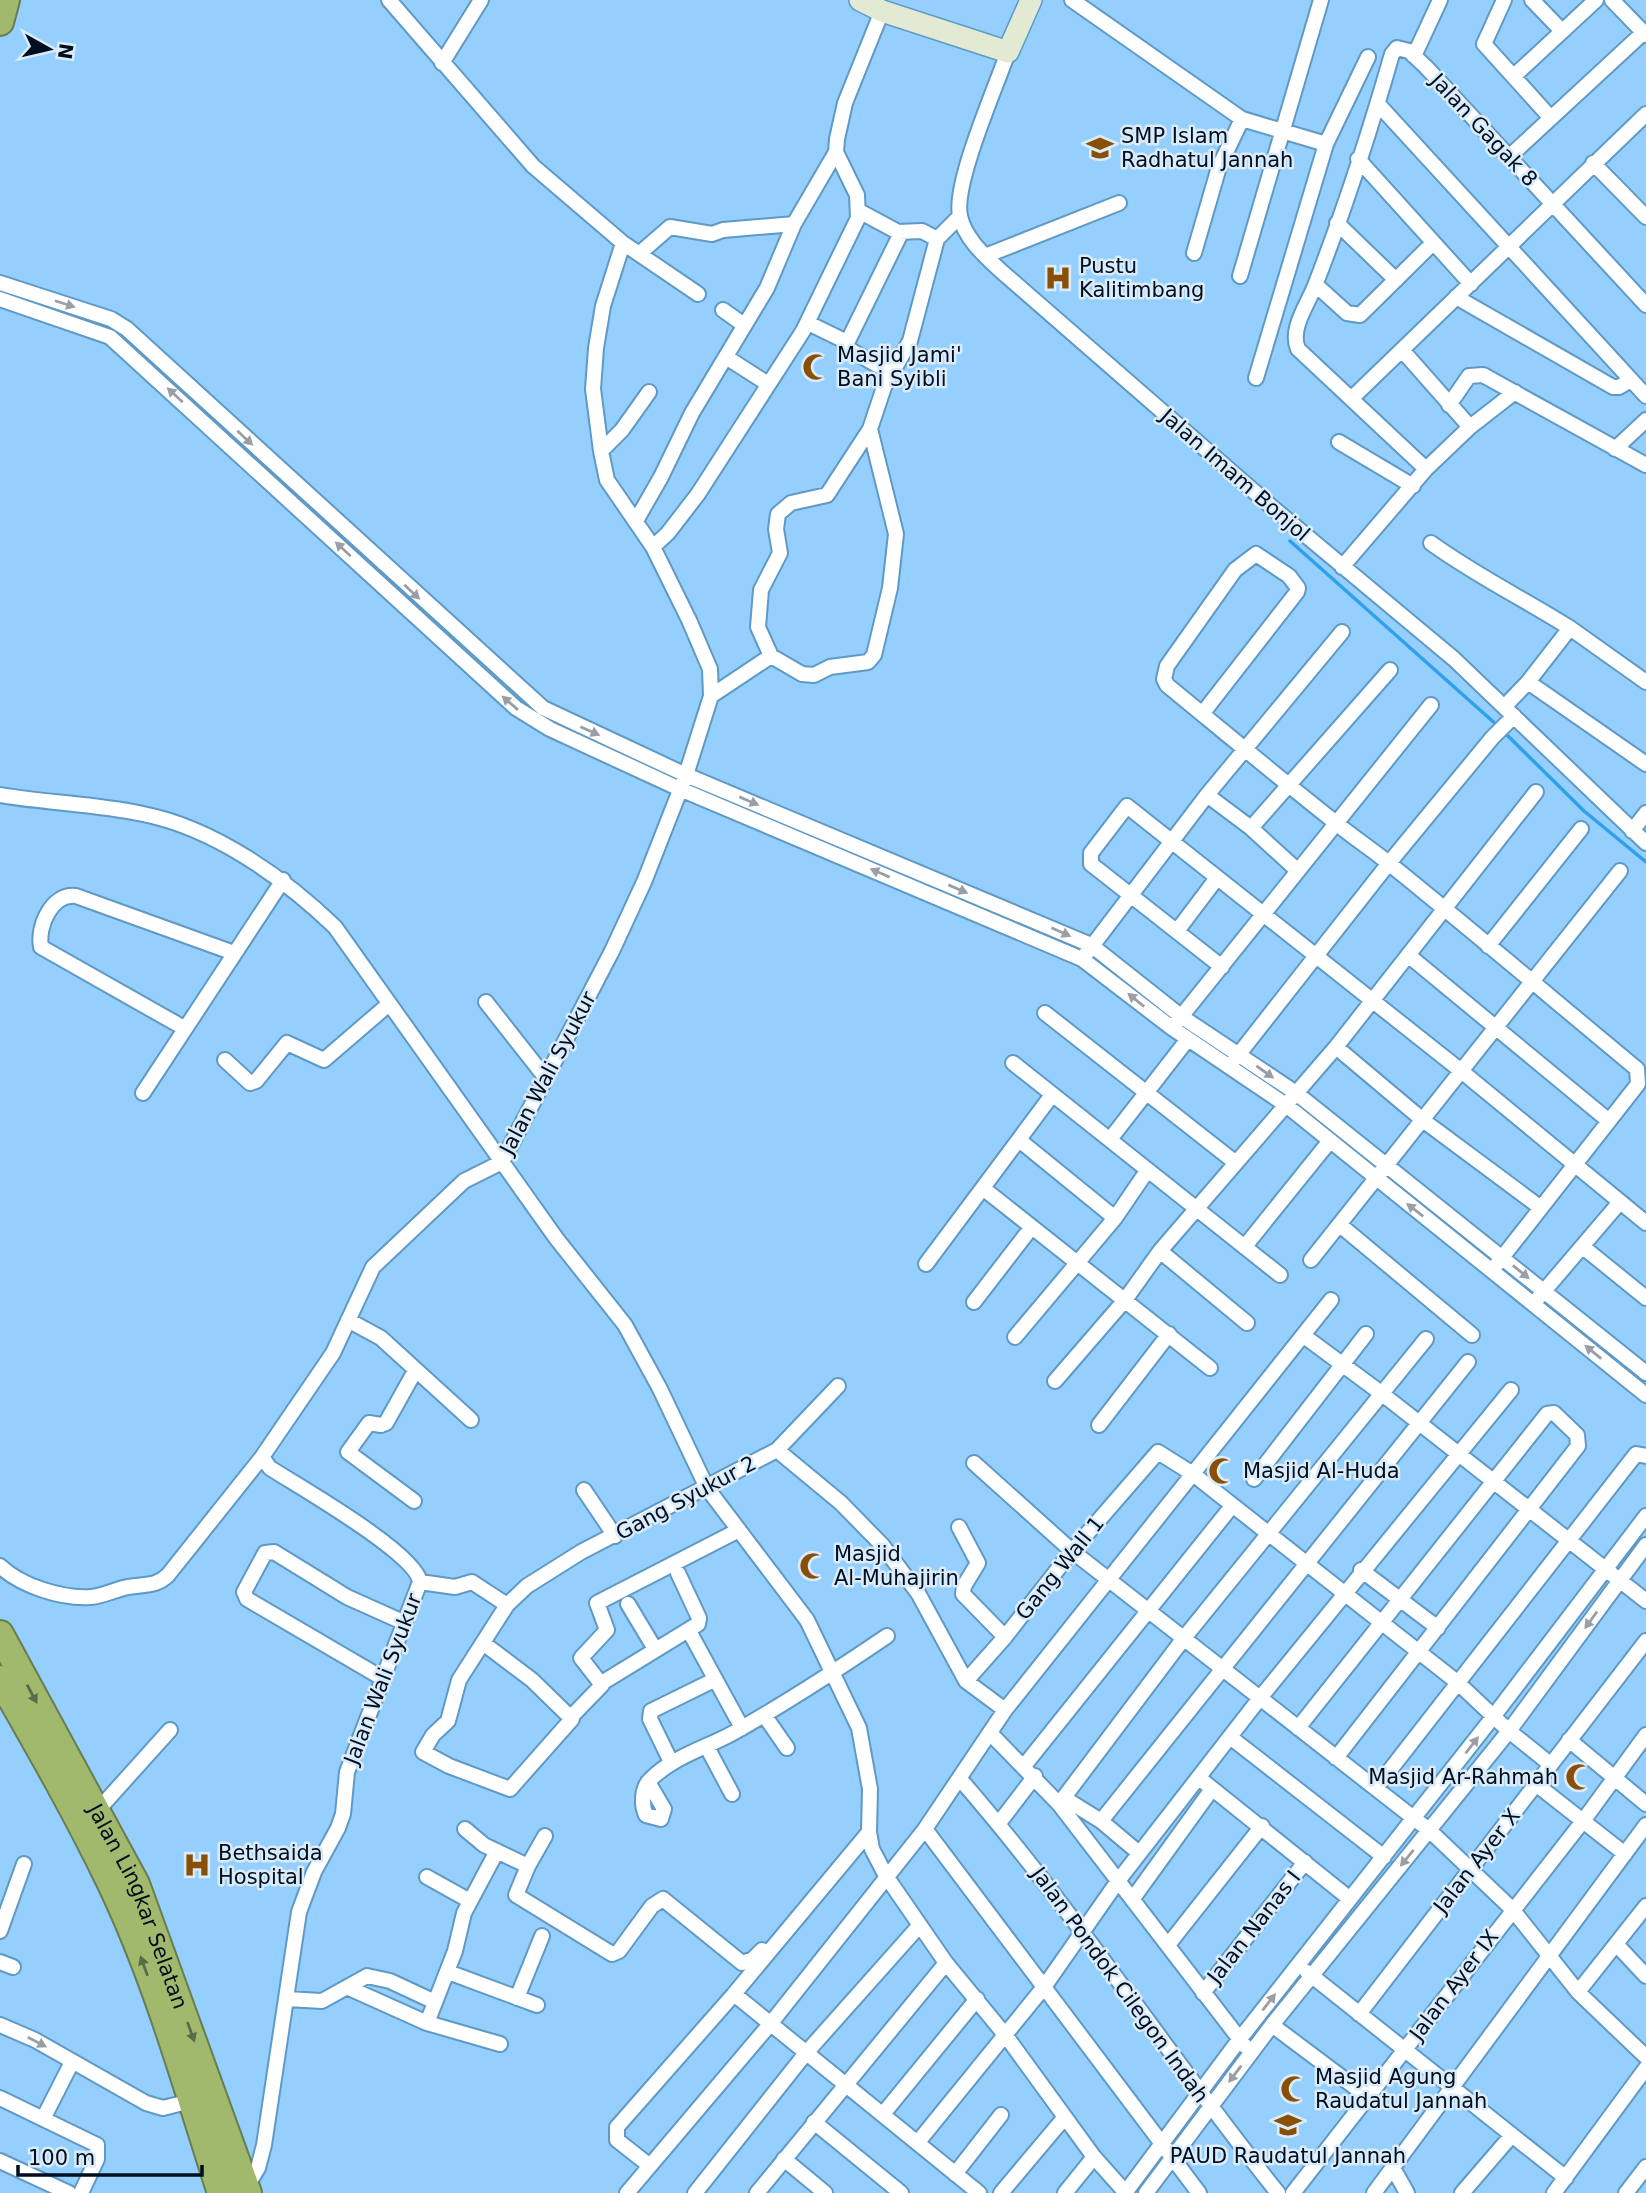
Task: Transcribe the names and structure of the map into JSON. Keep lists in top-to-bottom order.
{
  "streets": {
    "highway": ["Jalan Lingkar Selatan"],
    "street": [
      "Jalan Gagak 8",
      "Jalan Imam Bonjol",
      "Jalan Wali Syukur",
      "Gang Syukur 2",
      "Gang Wall 1",
      "Jalan Ayer X",
      "Jalan Nanas I",
      "Jalan Pondok Cilegon Indah",
      "Jalan Ayer IX"
    ]
  },
  "crossings": [
    ["Jalan Wali Syukur", "Jalan Lingkar Selatan"],
    ["Gang Syukur 2", "Gang Wall 1"]
  ],
  "places": {
    "school or university": ["SMP Islam Radhatul Jannah", "PAUD Raudatul Jannah"],
    "hospital": ["Pustu Kalitimbang", "Bethsaida Hospital"],
    "mosque": [
      "Masjid Jami' Bani Syibli",
      "Masjid Al-Huda",
      "Masjid Al-Muhajirin",
      "Masjid Ar-Rahmah",
      "Masjid Agung Raudatul Jannah"
    ]
  },
  "scale_bar": "100 m",
  "north": "right"
}
